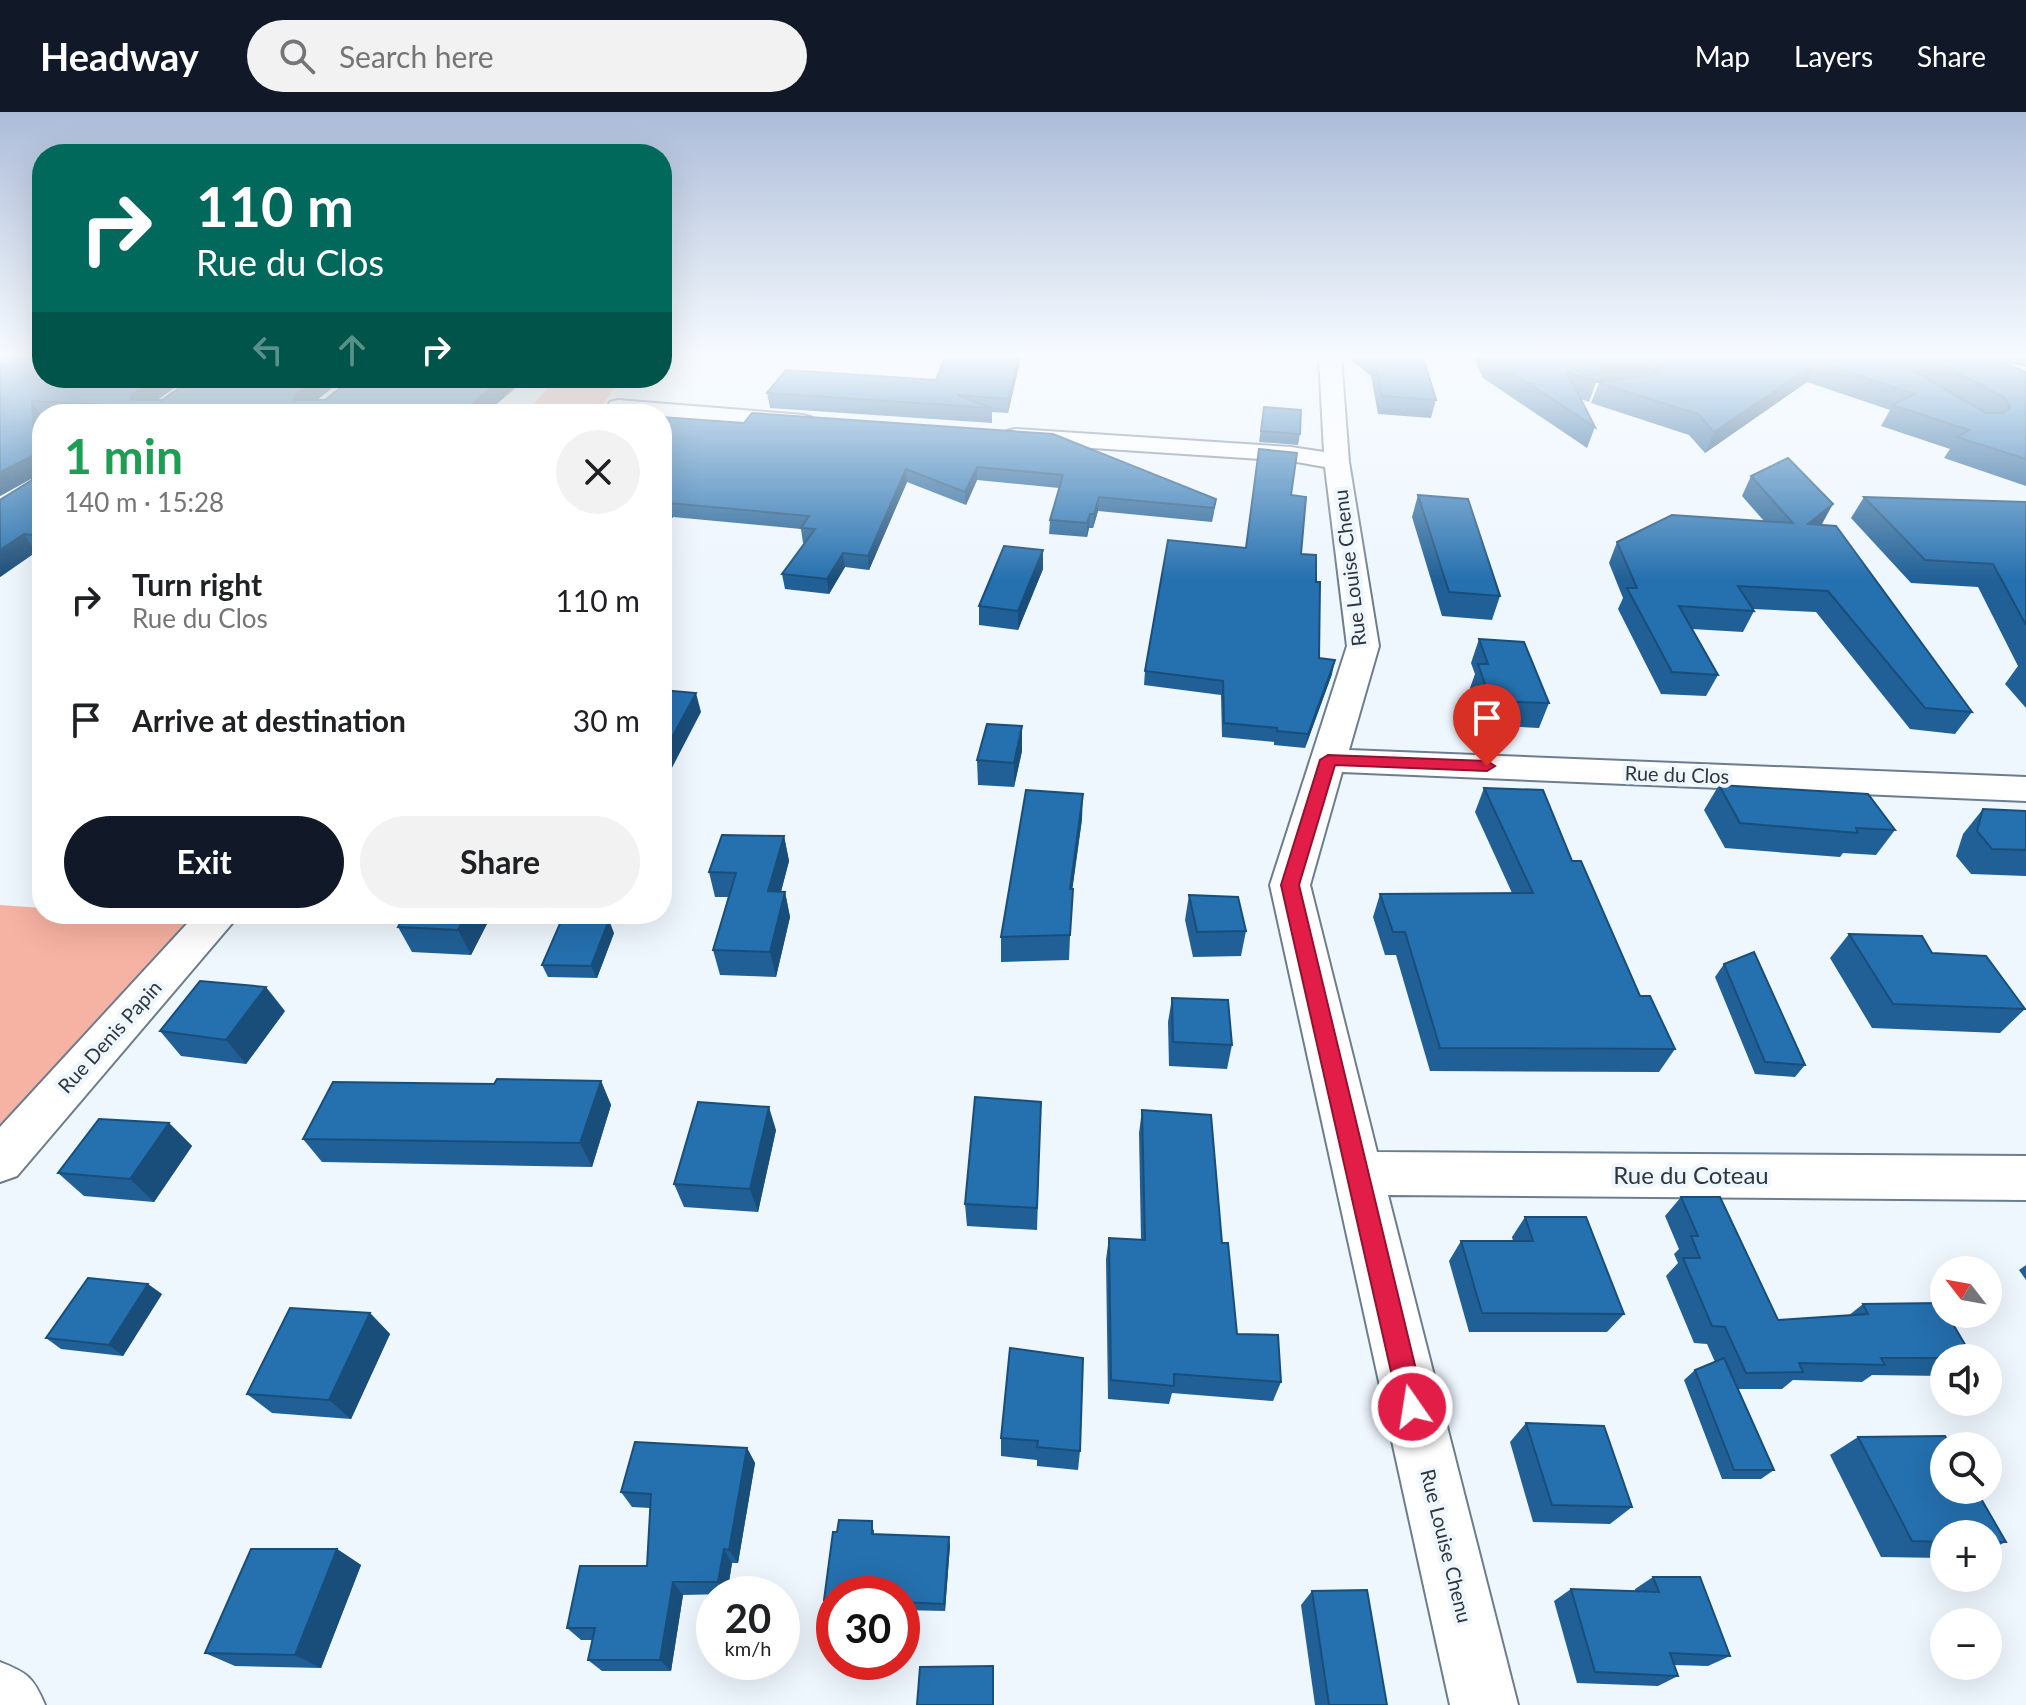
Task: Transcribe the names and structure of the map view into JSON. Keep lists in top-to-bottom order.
{
  "streets": {
    "street": [
      "Rue Louise Chenu",
      "Rue du Clos",
      "Rue Denis Papin",
      "Rue du Coteau"
    ]
  },
  "crossings": [
    ["Rue Louise Chenu", "Rue du Clos"],
    ["Rue Louise Chenu", "Rue du Coteau"]
  ],
  "north": "top left",
  "page": {
    "header": "Headway",
    "search": "Search here",
    "nav": ["Map", "Layers", "Share"],
    "turn": ["110 m", "Rue du Clos"],
    "heading": ["1 min", "140 m · 15:28"],
    "list": [
      {
        "name": "Turn right",
        "note": "Rue du Clos",
        "value": "110 m"
      },
      {
        "name": "Arrive at destination",
        "value": "30 m"
      }
    ],
    "buttons": ["Exit", "Share"],
    "map_buttons": ["+", "−"],
    "speed": "20 km/h",
    "limit": "30"
  }
}
